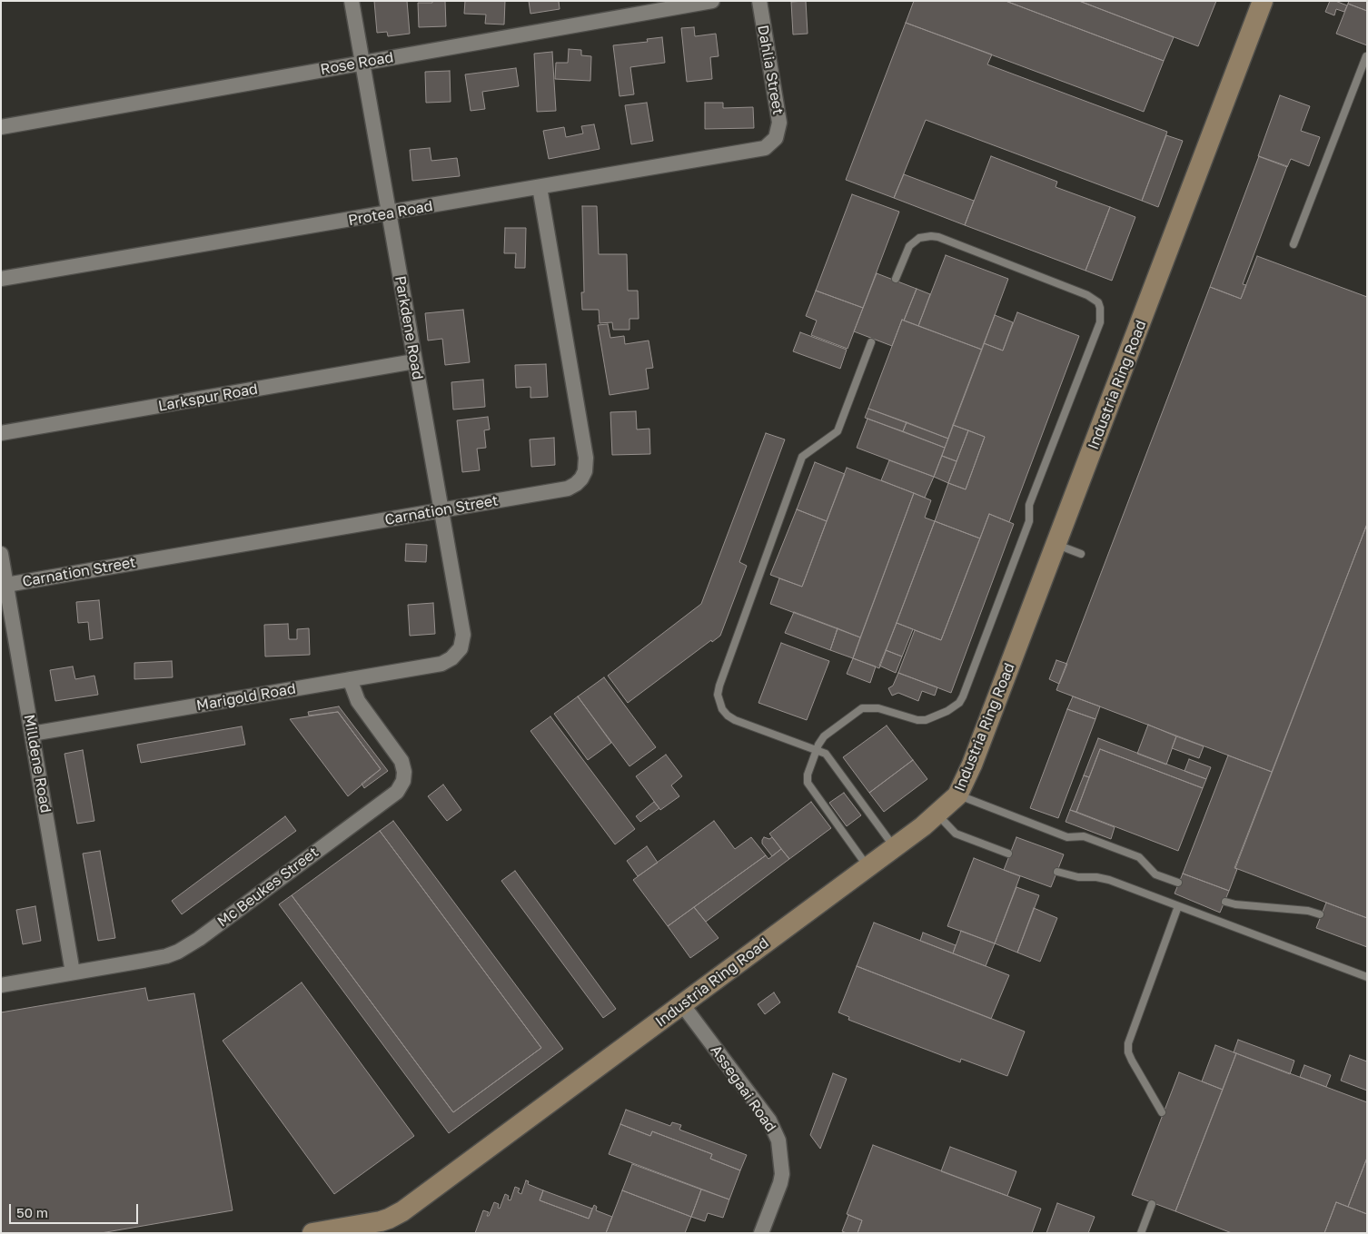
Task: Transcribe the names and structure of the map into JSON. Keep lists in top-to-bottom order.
{
  "streets": {
    "street": [
      "Rose Road",
      "Dahlia Street",
      "Protea Road",
      "Parkdene Road",
      "Industria Ring Road",
      "Larkspur Road",
      "Carnation Street",
      "Marigold Road",
      "Milldene Road",
      "Mc Beukes Street",
      "Assegaai Road"
    ]
  },
  "crossings": [
    ["Rose Road", "Parkdene Road"],
    ["Dahlia Street", "Protea Road"],
    ["Protea Road", "Parkdene Road"],
    ["Protea Road", "Carnation Street"],
    ["Parkdene Road", "Larkspur Road"],
    ["Parkdene Road", "Carnation Street"],
    ["Parkdene Road", "Marigold Road"],
    ["Industria Ring Road", "Assegaai Road"],
    ["Carnation Street", "Milldene Road"],
    ["Marigold Road", "Milldene Road"],
    ["Marigold Road", "Mc Beukes Street"],
    ["Milldene Road", "Mc Beukes Street"]
  ],
  "scale_bar": "50 m"
}
